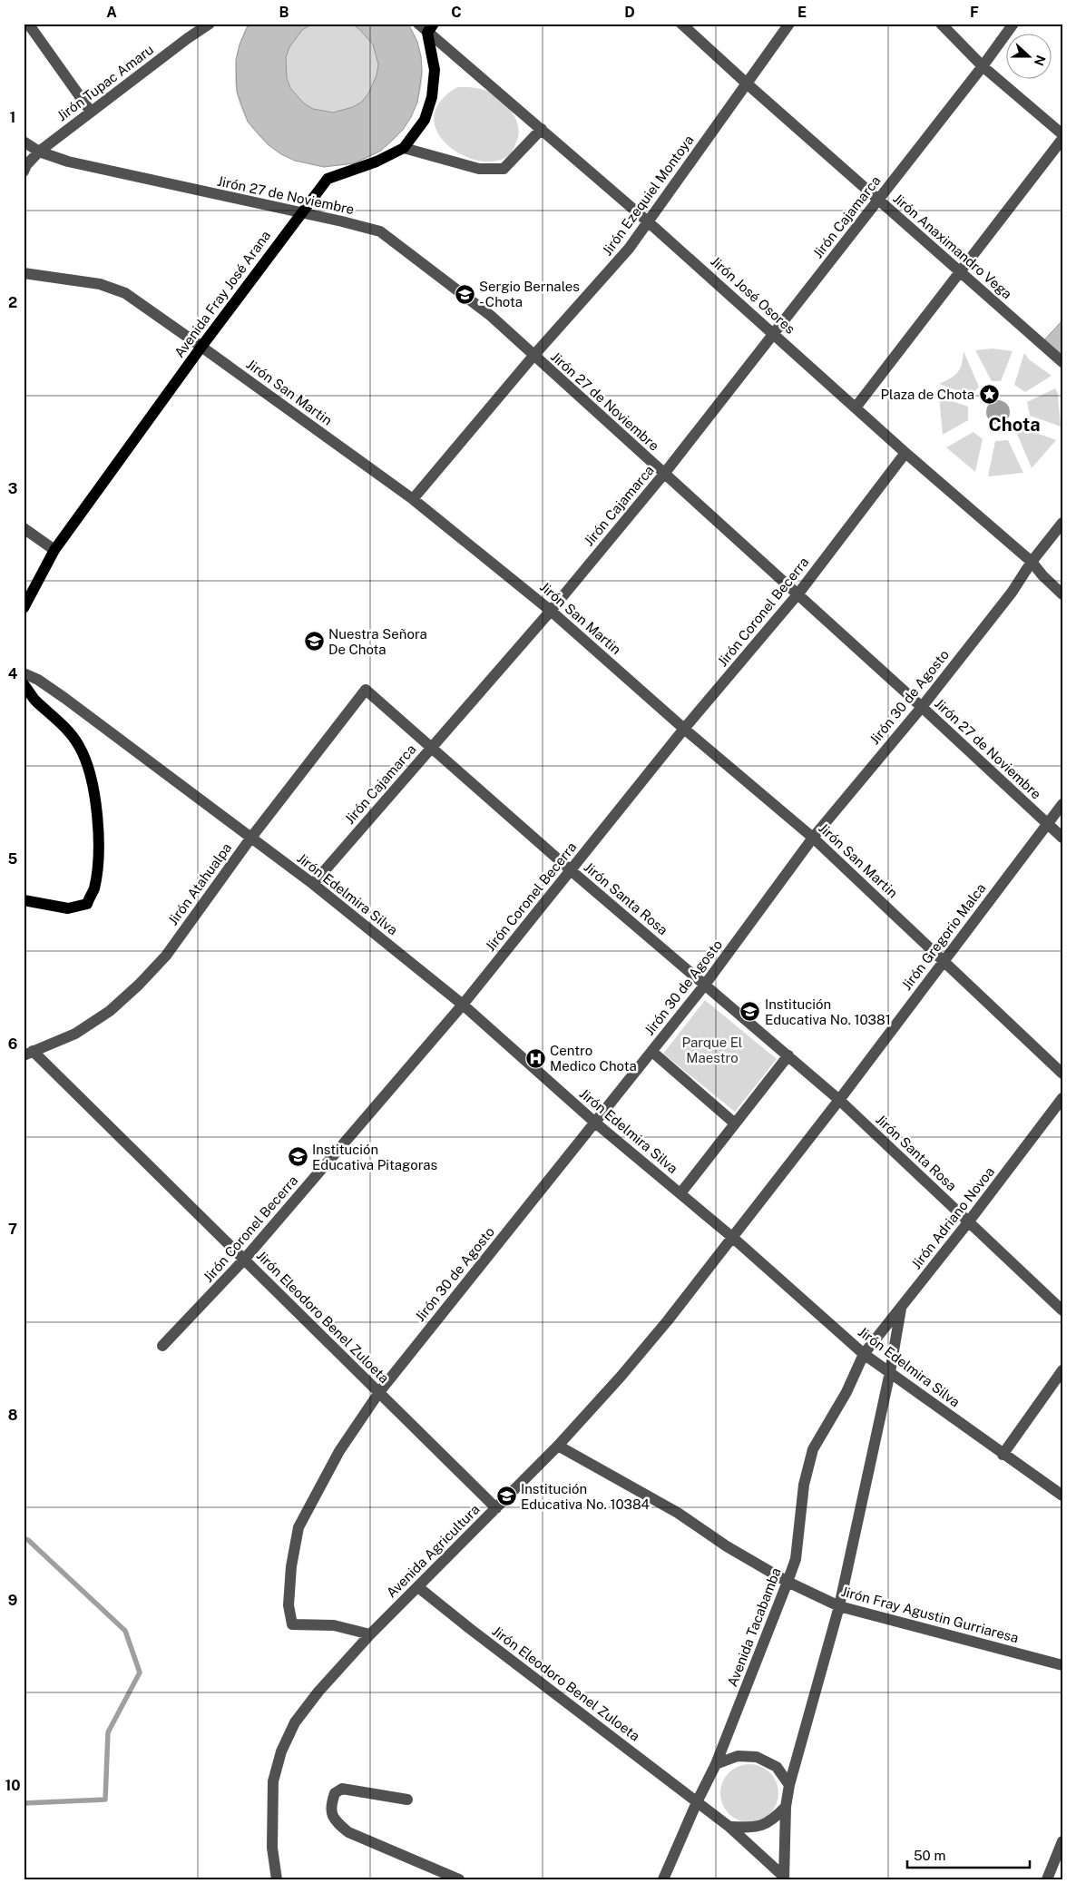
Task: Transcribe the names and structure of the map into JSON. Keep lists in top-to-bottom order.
{
  "streets": {
    "main road": ["Avenida Fray José Arana"],
    "street": [
      "Jirón Tupac Amaru",
      "Jirón 27 de Noviembre",
      "Jirón Ezequiel Montoya",
      "Jirón Cajamarca",
      "Jirón Anaximandro Vega",
      "Jirón José Osores",
      "Jirón San Martin",
      "Jirón Coronel Becerra",
      "Jirón 30 de Agosto",
      "Jirón Atahualpa",
      "Jirón Edelmira Silva",
      "Jirón Santa Rosa",
      "Jirón Gregorio Malca",
      "Jirón Adriano Novoa",
      "Jirón Eleodoro Benel Zuloeta",
      "Avenida Agricultura",
      "Jirón Fray Agustin Gurriaresa",
      "Avenida Tacabamba"
    ]
  },
  "crossings": [
    ["Jirón Tupac Amaru", "Jirón 27 de Noviembre"],
    ["Jirón 27 de Noviembre", "Jirón Ezequiel Montoya"],
    ["Jirón 27 de Noviembre", "Jirón Cajamarca"],
    ["Jirón 27 de Noviembre", "Avenida Fray José Arana"],
    ["Jirón 27 de Noviembre", "Jirón Coronel Becerra"],
    ["Jirón 27 de Noviembre", "Jirón 30 de Agosto"],
    ["Jirón 27 de Noviembre", "Jirón Gregorio Malca"],
    ["Jirón Ezequiel Montoya", "Jirón Anaximandro Vega"],
    ["Jirón Ezequiel Montoya", "Jirón José Osores"],
    ["Jirón Ezequiel Montoya", "Jirón San Martin"],
    ["Jirón Cajamarca", "Jirón Anaximandro Vega"],
    ["Jirón Cajamarca", "Jirón José Osores"],
    ["Jirón Cajamarca", "Jirón San Martin"],
    ["Jirón Cajamarca", "Jirón Edelmira Silva"],
    ["Jirón Cajamarca", "Jirón Santa Rosa"],
    ["Avenida Fray José Arana", "Jirón José Osores"],
    ["Avenida Fray José Arana", "Jirón San Martin"],
    ["Jirón José Osores", "Jirón Coronel Becerra"],
    ["Jirón José Osores", "Jirón 30 de Agosto"],
    ["Jirón San Martin", "Jirón Coronel Becerra"],
    ["Jirón San Martin", "Jirón 30 de Agosto"],
    ["Jirón San Martin", "Jirón Gregorio Malca"],
    ["Jirón Coronel Becerra", "Jirón Edelmira Silva"],
    ["Jirón Coronel Becerra", "Jirón Santa Rosa"],
    ["Jirón Coronel Becerra", "Jirón Eleodoro Benel Zuloeta"],
    ["Jirón 30 de Agosto", "Jirón Edelmira Silva"],
    ["Jirón 30 de Agosto", "Jirón Santa Rosa"],
    ["Jirón 30 de Agosto", "Jirón Eleodoro Benel Zuloeta"],
    ["Jirón 30 de Agosto", "Avenida Agricultura"],
    ["Jirón Atahualpa", "Jirón Edelmira Silva"],
    ["Jirón Atahualpa", "Jirón Santa Rosa"],
    ["Jirón Atahualpa", "Jirón Eleodoro Benel Zuloeta"],
    ["Jirón Edelmira Silva", "Jirón Gregorio Malca"],
    ["Jirón Edelmira Silva", "Jirón Adriano Novoa"],
    ["Jirón Edelmira Silva", "Avenida Agricultura"],
    ["Jirón Edelmira Silva", "Avenida Tacabamba"],
    ["Jirón Santa Rosa", "Jirón Gregorio Malca"],
    ["Jirón Santa Rosa", "Jirón Adriano Novoa"],
    ["Jirón Gregorio Malca", "Avenida Agricultura"],
    ["Jirón Adriano Novoa", "Avenida Tacabamba"],
    ["Jirón Eleodoro Benel Zuloeta", "Avenida Agricultura"],
    ["Jirón Eleodoro Benel Zuloeta", "Avenida Tacabamba"],
    ["Avenida Agricultura", "Jirón Fray Agustin Gurriaresa"],
    ["Jirón Fray Agustin Gurriaresa", "Avenida Tacabamba"]
  ],
  "districts": ["Chota"],
  "parks": ["Parque El Maestro"],
  "places": {
    "school or university": [
      "Sergio Bernales - Chota",
      "Nuestra Señora De Chota",
      "Institución Educativa No. 10381",
      "Institución Educativa Pitagoras",
      "Institución Educativa No. 10384"
    ],
    "place": ["Plaza de Chota"],
    "hospital": ["Centro Medico Chota"]
  },
  "scale_bar": "50 m",
  "north": "right",
  "grid": {
    "columns": [
      "A",
      "B",
      "C",
      "D",
      "E",
      "F"
    ],
    "rows": [
      "1",
      "2",
      "3",
      "4",
      "5",
      "6",
      "7",
      "8",
      "9",
      "10"
    ]
  }
}
